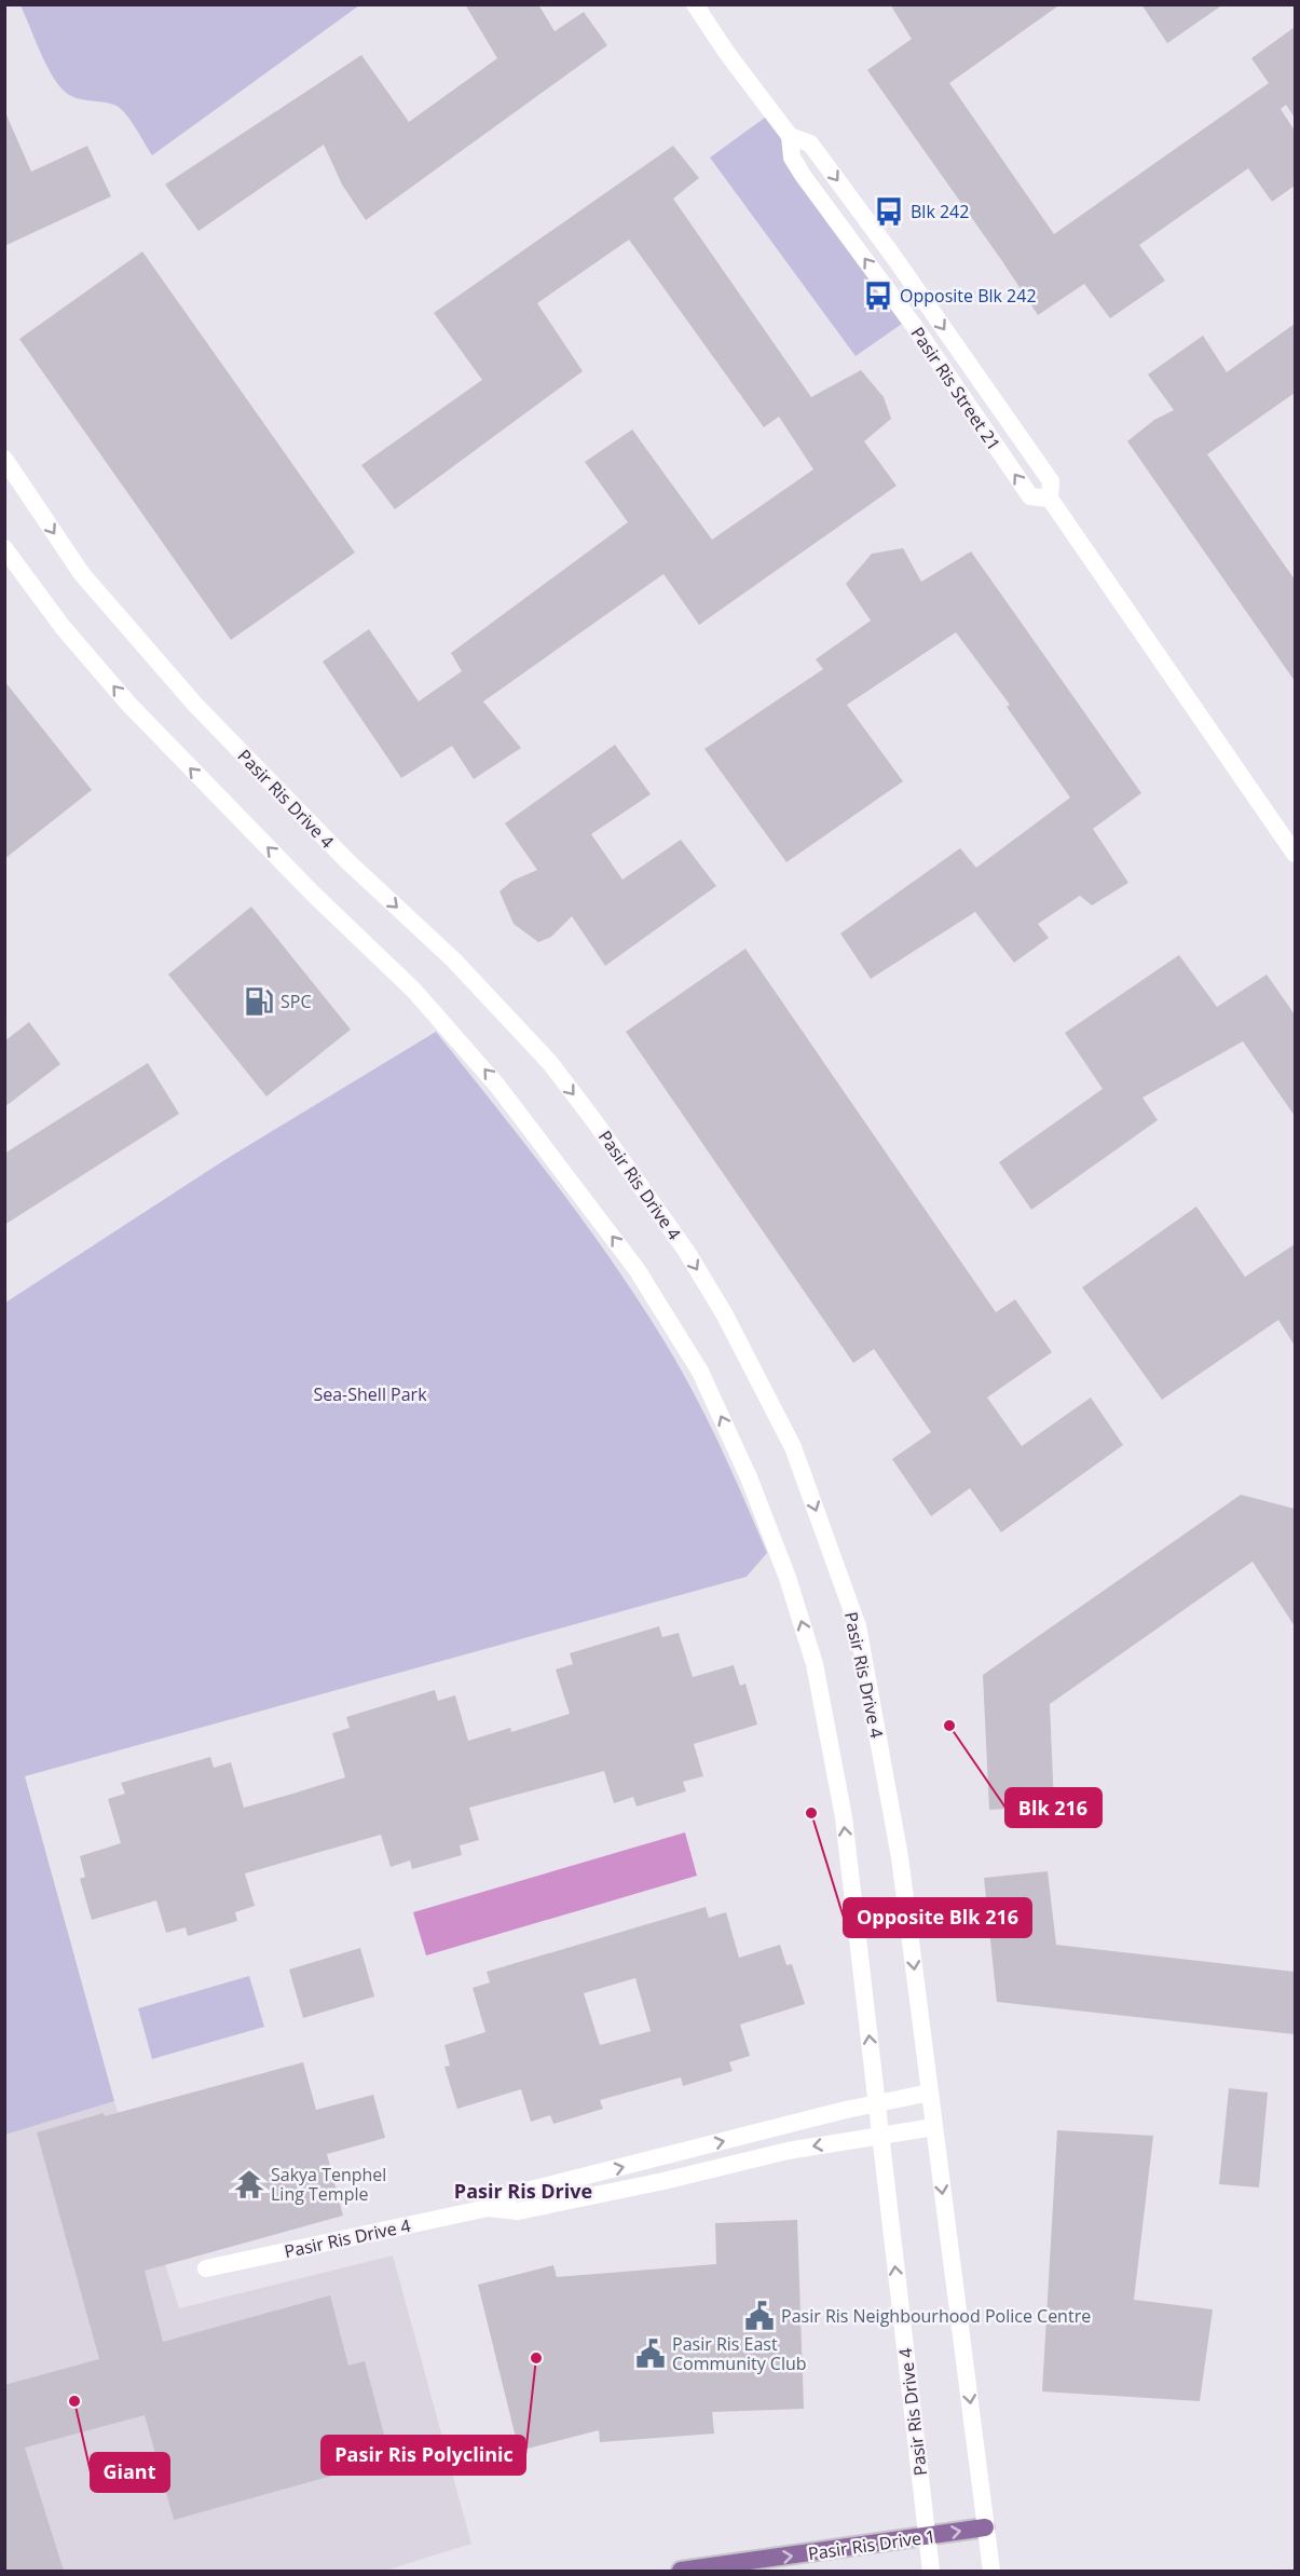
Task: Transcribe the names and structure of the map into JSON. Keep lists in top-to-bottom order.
{
  "streets": {
    "main road": ["Pasir Ris Drive 1"],
    "street": ["Pasir Ris Street 21", "Pasir Ris Drive 4"]
  },
  "crossings": [
    ["Pasir Ris Drive 4", "Pasir Ris Drive 1"]
  ],
  "one_way": ["Pasir Ris Drive 1"],
  "districts": ["Pasir Ris Drive"],
  "parks": ["Sea-Shell Park"],
  "places": {
    "bus stop": ["Blk 242", "Opposite Blk 242"],
    "fuel station": ["SPC"],
    "other": [
      "Blk 216",
      "Opposite Blk 216",
      "Pasir Ris Polyclinic",
      "Giant"
    ],
    "temple": ["Sakya Tenphel Ling Temple"],
    "public building": ["Pasir Ris Neighbourhood Police Centre", "Pasir Ris East Community Club"]
  }
}
